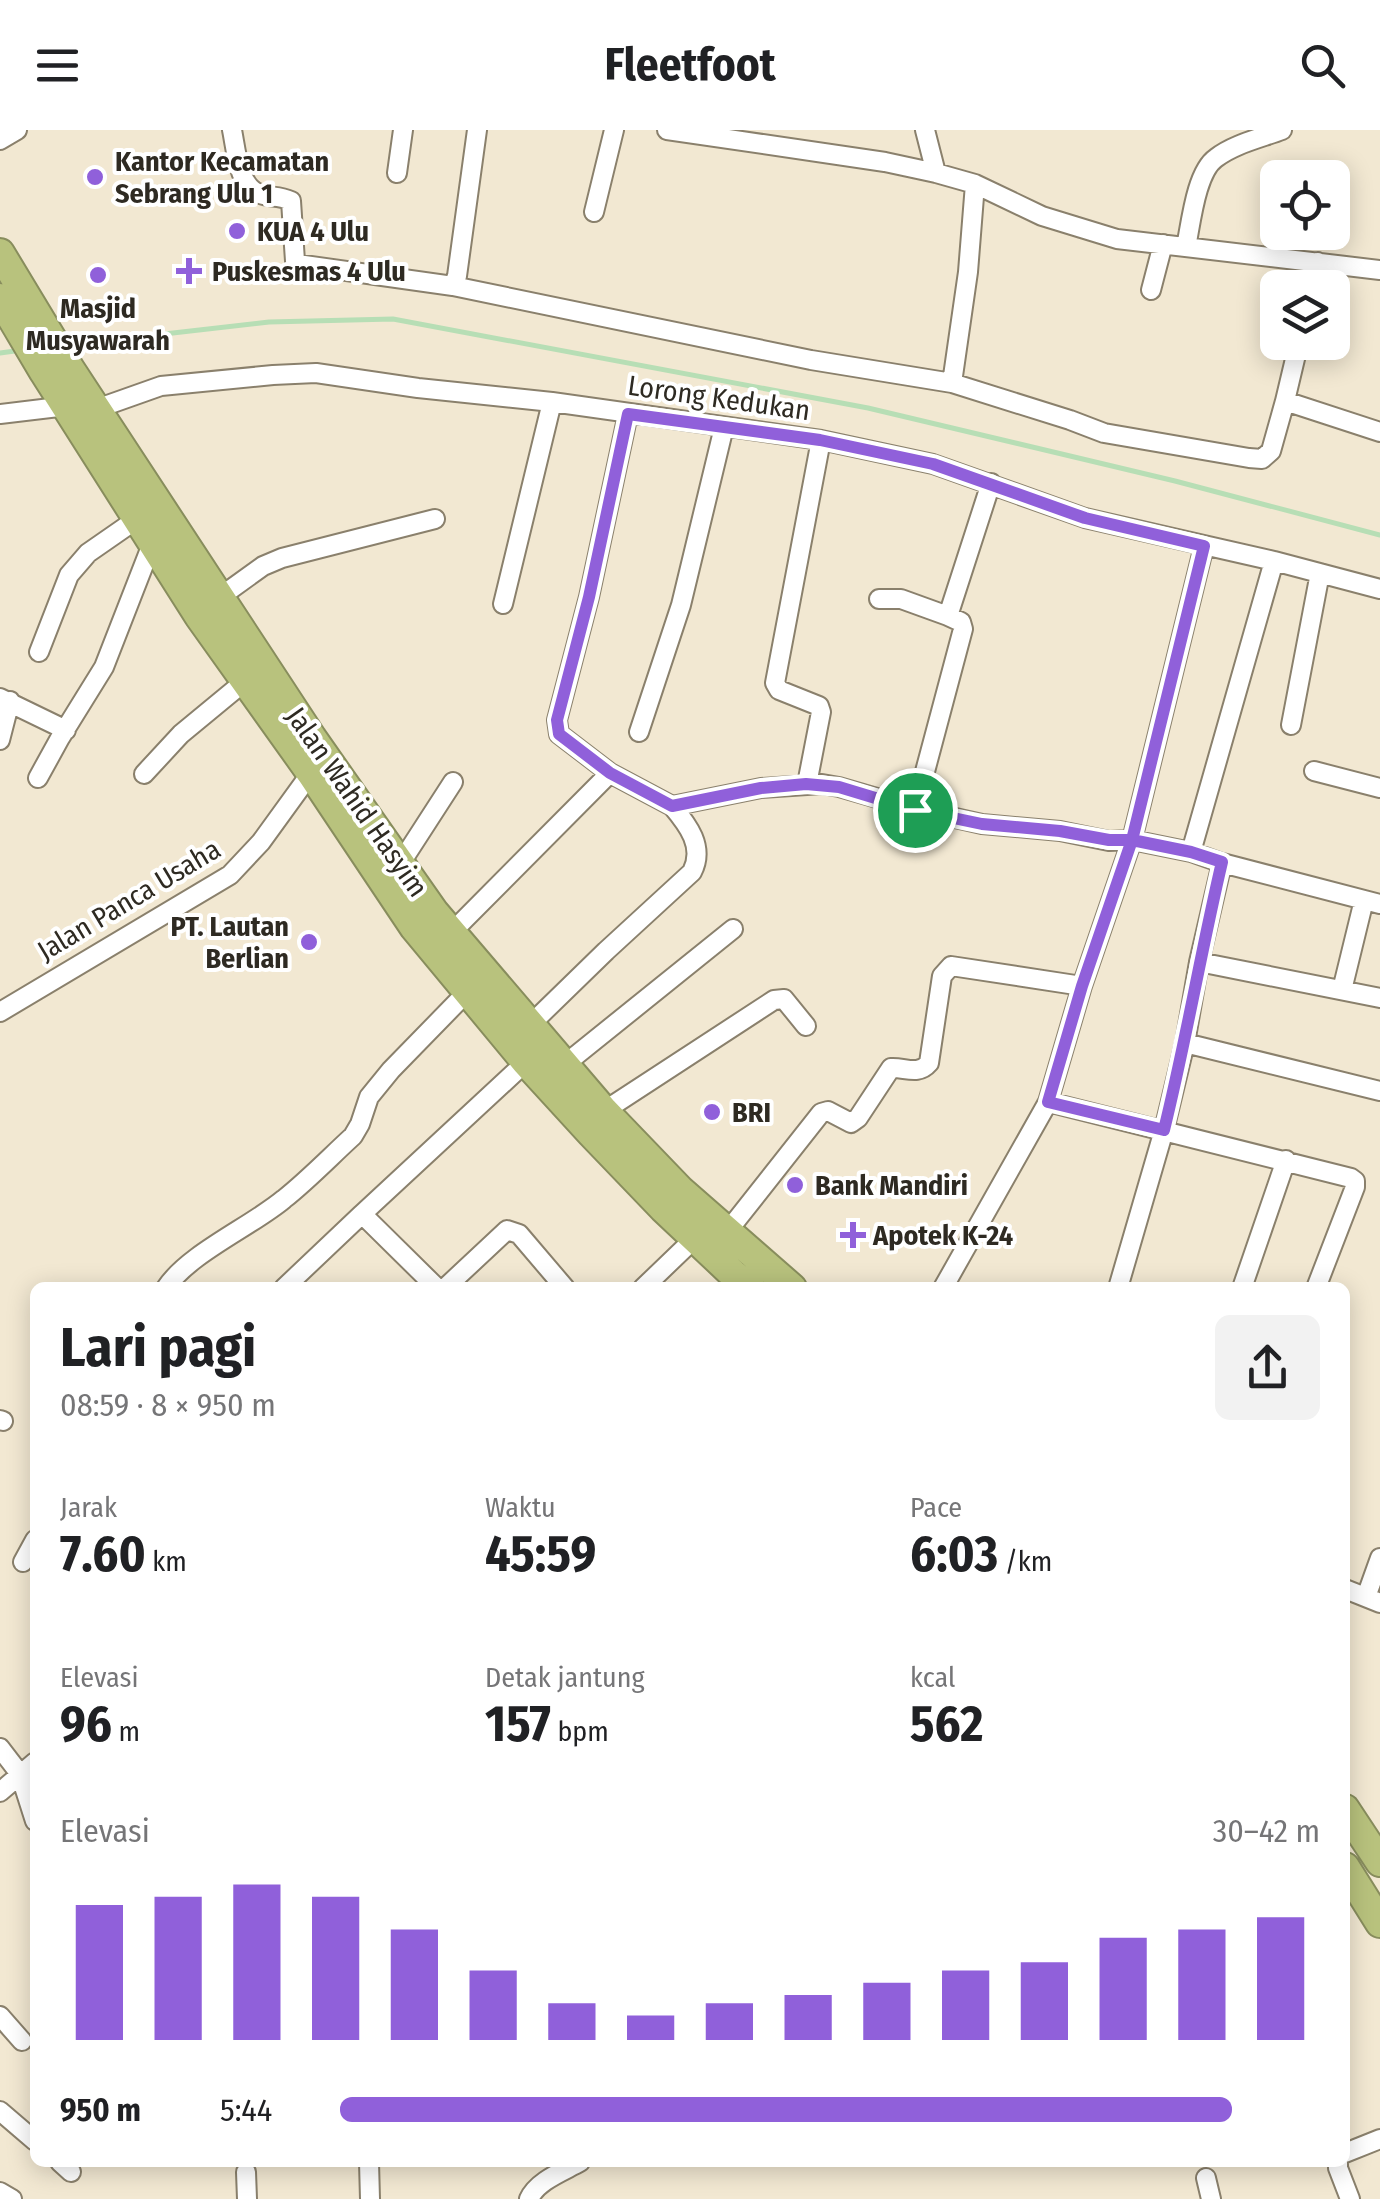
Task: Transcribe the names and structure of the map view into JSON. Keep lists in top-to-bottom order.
{
  "streets": {
    "highway": ["Jalan Wahid Hasyim"],
    "street": ["Lorong Kedukan", "Jalan Panca Usaha"]
  },
  "crossings": [
    ["Lorong Kedukan", "Jalan Wahid Hasyim"],
    ["Jalan Wahid Hasyim", "Jalan Panca Usaha"]
  ],
  "places": {
    "other": [
      "Kantor Kecamatan Sebrang Ulu 1",
      "KUA 4 Ulu",
      "Masjid Musyawarah",
      "PT. Lautan Berlian",
      "BRI",
      "Bank Mandiri"
    ],
    "health": ["Puskesmas 4 Ulu", "Apotek K-24"]
  },
  "page": {
    "header": "Fleetfoot",
    "heading": ["Lari pagi", "08:59 · 8 × 950 m"],
    "stats": [
      ["Jarak", "7.60 km"],
      ["Waktu", "45:59"],
      ["Pace", "6:03 /km"],
      ["Elevasi", "96 m"],
      ["Detak jantung", "157 bpm"],
      ["kcal", "562"]
    ],
    "chart": ["Elevasi", "30–42 m"],
    "list": [
      {
        "name": "950 m",
        "note": "5:44"
      }
    ]
  }
}
